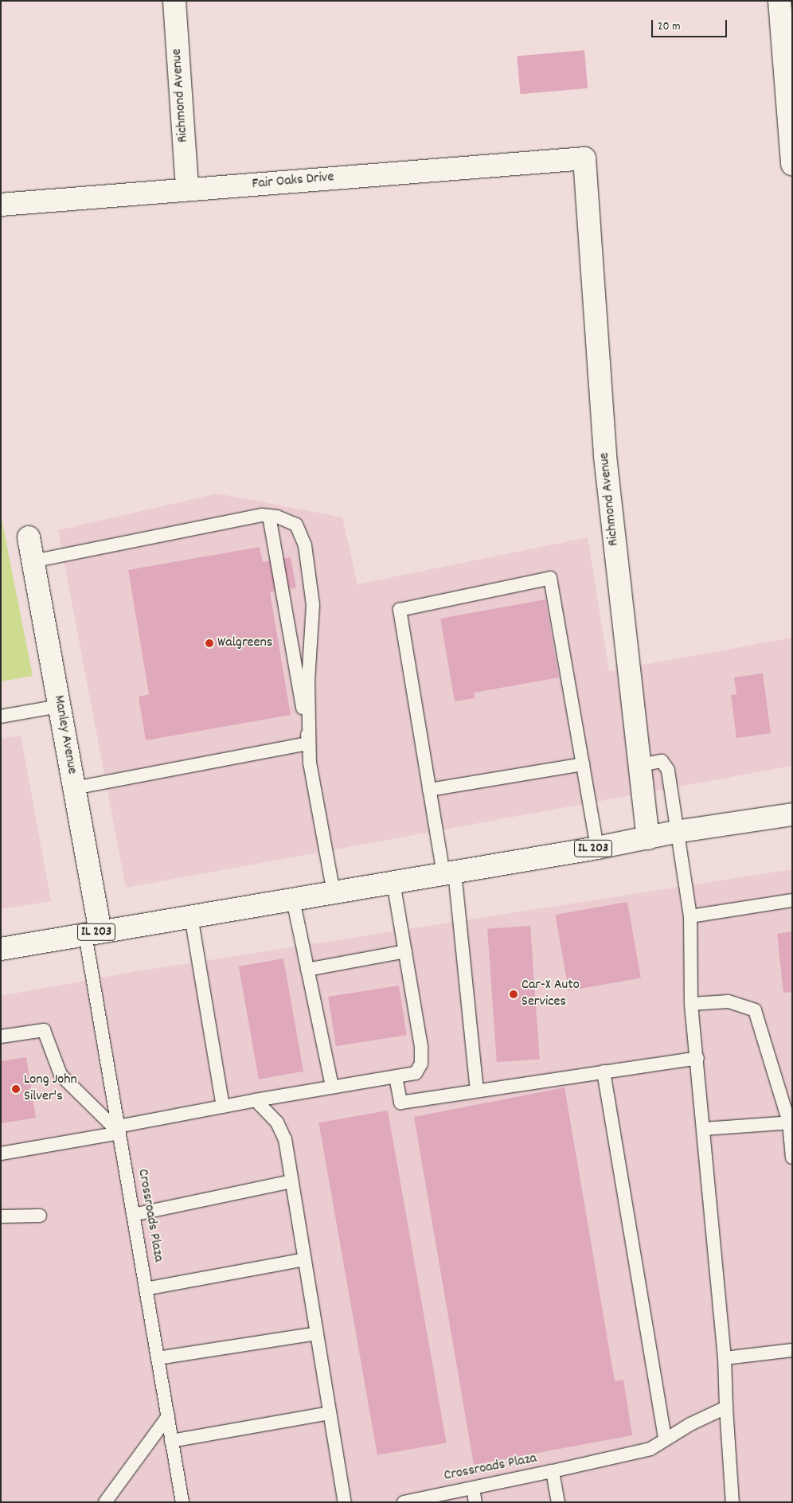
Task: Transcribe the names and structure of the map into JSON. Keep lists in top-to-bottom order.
{
  "streets": {
    "street": [
      "Richmond Avenue",
      "Fair Oaks Drive",
      "Manley Avenue",
      "IL 203"
    ],
    "lane": ["Crossroads Plaza"]
  },
  "crossings": [
    ["Richmond Avenue", "Fair Oaks Drive"],
    ["Richmond Avenue", "IL 203"],
    ["Manley Avenue", "IL 203"],
    ["Manley Avenue", "Crossroads Plaza"],
    ["IL 203", "Crossroads Plaza"]
  ],
  "places": ["Walgreens", "Car-X Auto Services", "Long John Silver's"],
  "scale_bar": "20 m"
}
